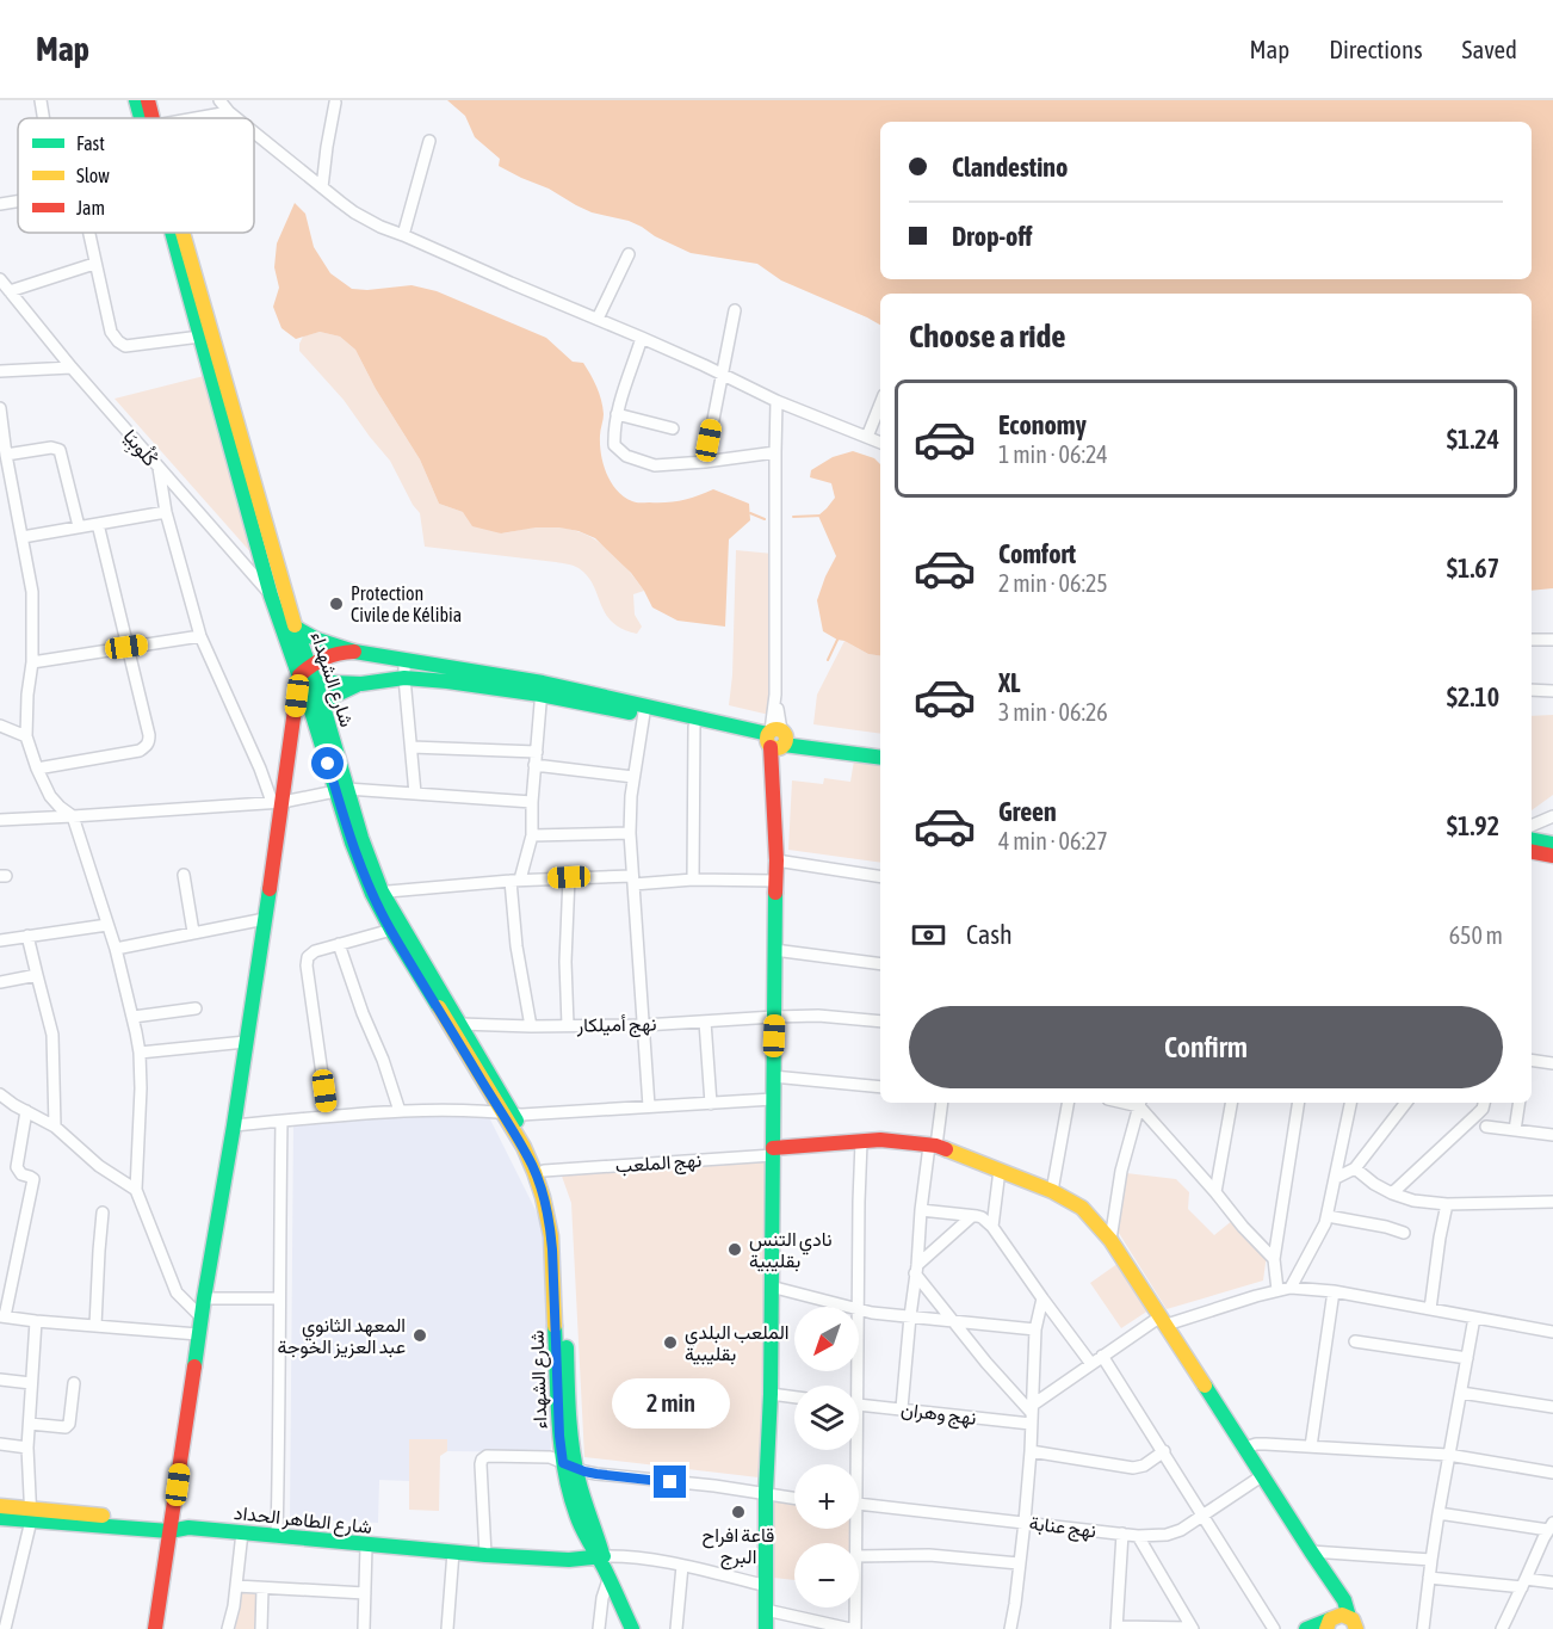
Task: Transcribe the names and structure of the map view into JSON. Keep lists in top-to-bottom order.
{
  "streets": {
    "street": [
      "كْلُوبِيَا",
      "شارع الشهداء",
      "نهج أميلكار",
      "نهج الملعب",
      "نهج وهران",
      "شارع الطاهر الحداد",
      "نهج عنابة"
    ]
  },
  "crossings": [
    ["كْلُوبِيَا", "شارع الشهداء"],
    ["شارع الشهداء", "نهج أميلكار"],
    ["شارع الشهداء", "نهج الملعب"],
    ["شارع الشهداء", "شارع الطاهر الحداد"]
  ],
  "places": [
    "Protection Civile de Kélibia",
    "نادي التنس بقليبية",
    "المعهد الثانوي عبد العزيز الخوجة",
    "الملعب البلدي بقليبية",
    "قاعة افراح البرج"
  ],
  "legend": ["Fast", "Slow", "Jam"],
  "north": "bottom left",
  "page": {
    "header": "Map",
    "nav": ["Map", "Directions", "Saved"],
    "banner": ["Clandestino", "Drop-off"],
    "heading": "Choose a ride",
    "list": [
      {
        "name": "Economy",
        "note": "1 min · 06:24",
        "value": "$1.24"
      },
      {
        "name": "Comfort",
        "note": "2 min · 06:25",
        "value": "$1.67"
      },
      {
        "name": "XL",
        "note": "3 min · 06:26",
        "value": "$2.10"
      },
      {
        "name": "Green",
        "note": "4 min · 06:27",
        "value": "$1.92"
      }
    ],
    "pay": ["Cash", "650 m"],
    "buttons": "Confirm",
    "map_buttons": ["+", "−"],
    "bubble": "2 min"
  }
}
